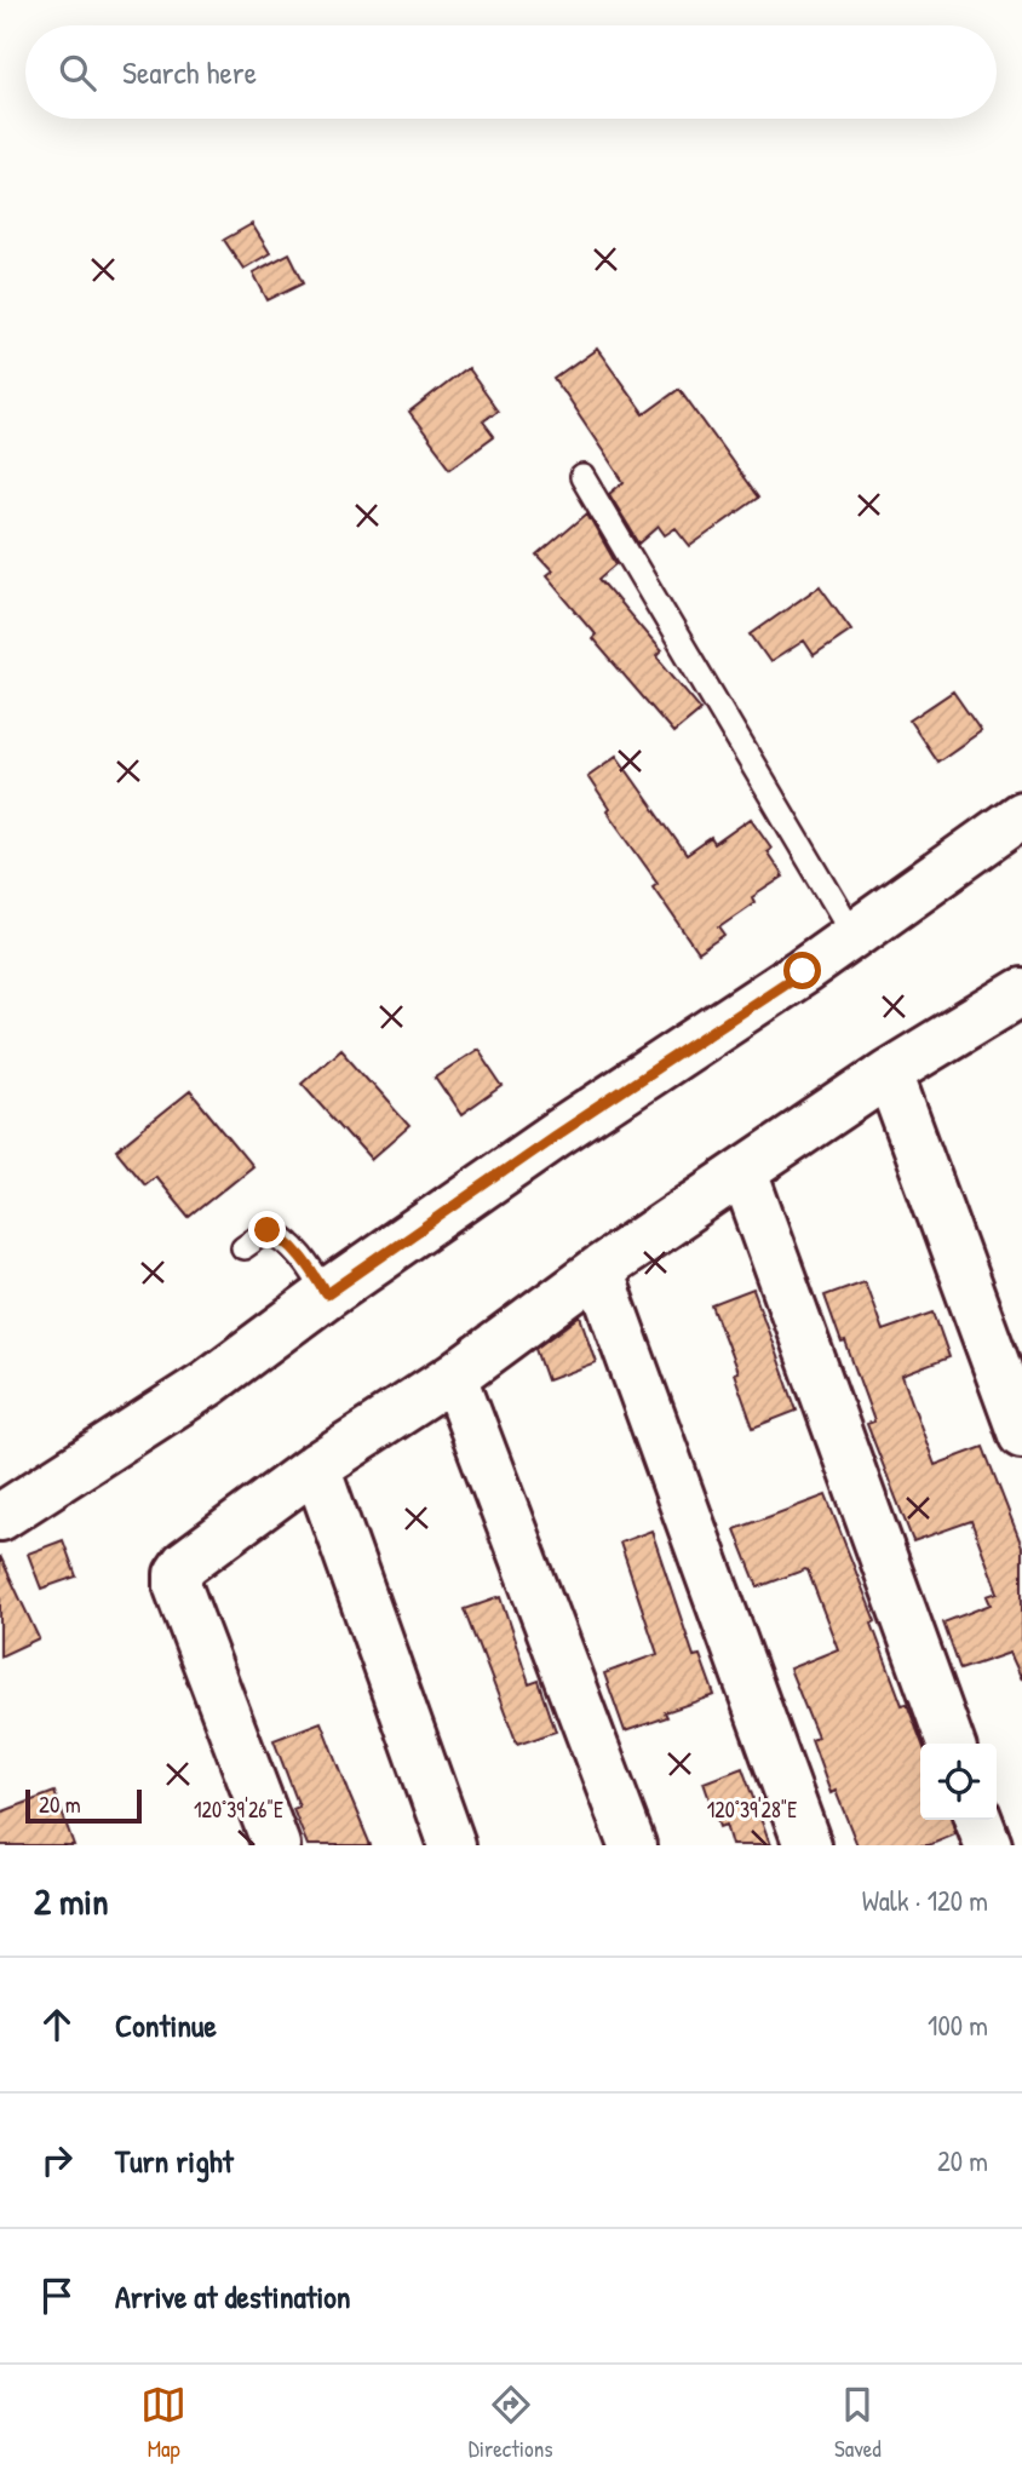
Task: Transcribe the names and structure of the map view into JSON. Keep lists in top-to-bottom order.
{
  "scale_bar": "20 m",
  "page": {
    "search": "Search here",
    "scale": "20 m",
    "heading": ["2 min", "Walk · 120 m"],
    "list": [
      ["Continue", "100 m"],
      ["Turn right", "20 m"],
      "Arrive at destination"
    ],
    "nav": ["Map", "Directions", "Saved"]
  },
  "coordinates": ["120°39'26\"E", "120°39'28\"E"]
}
